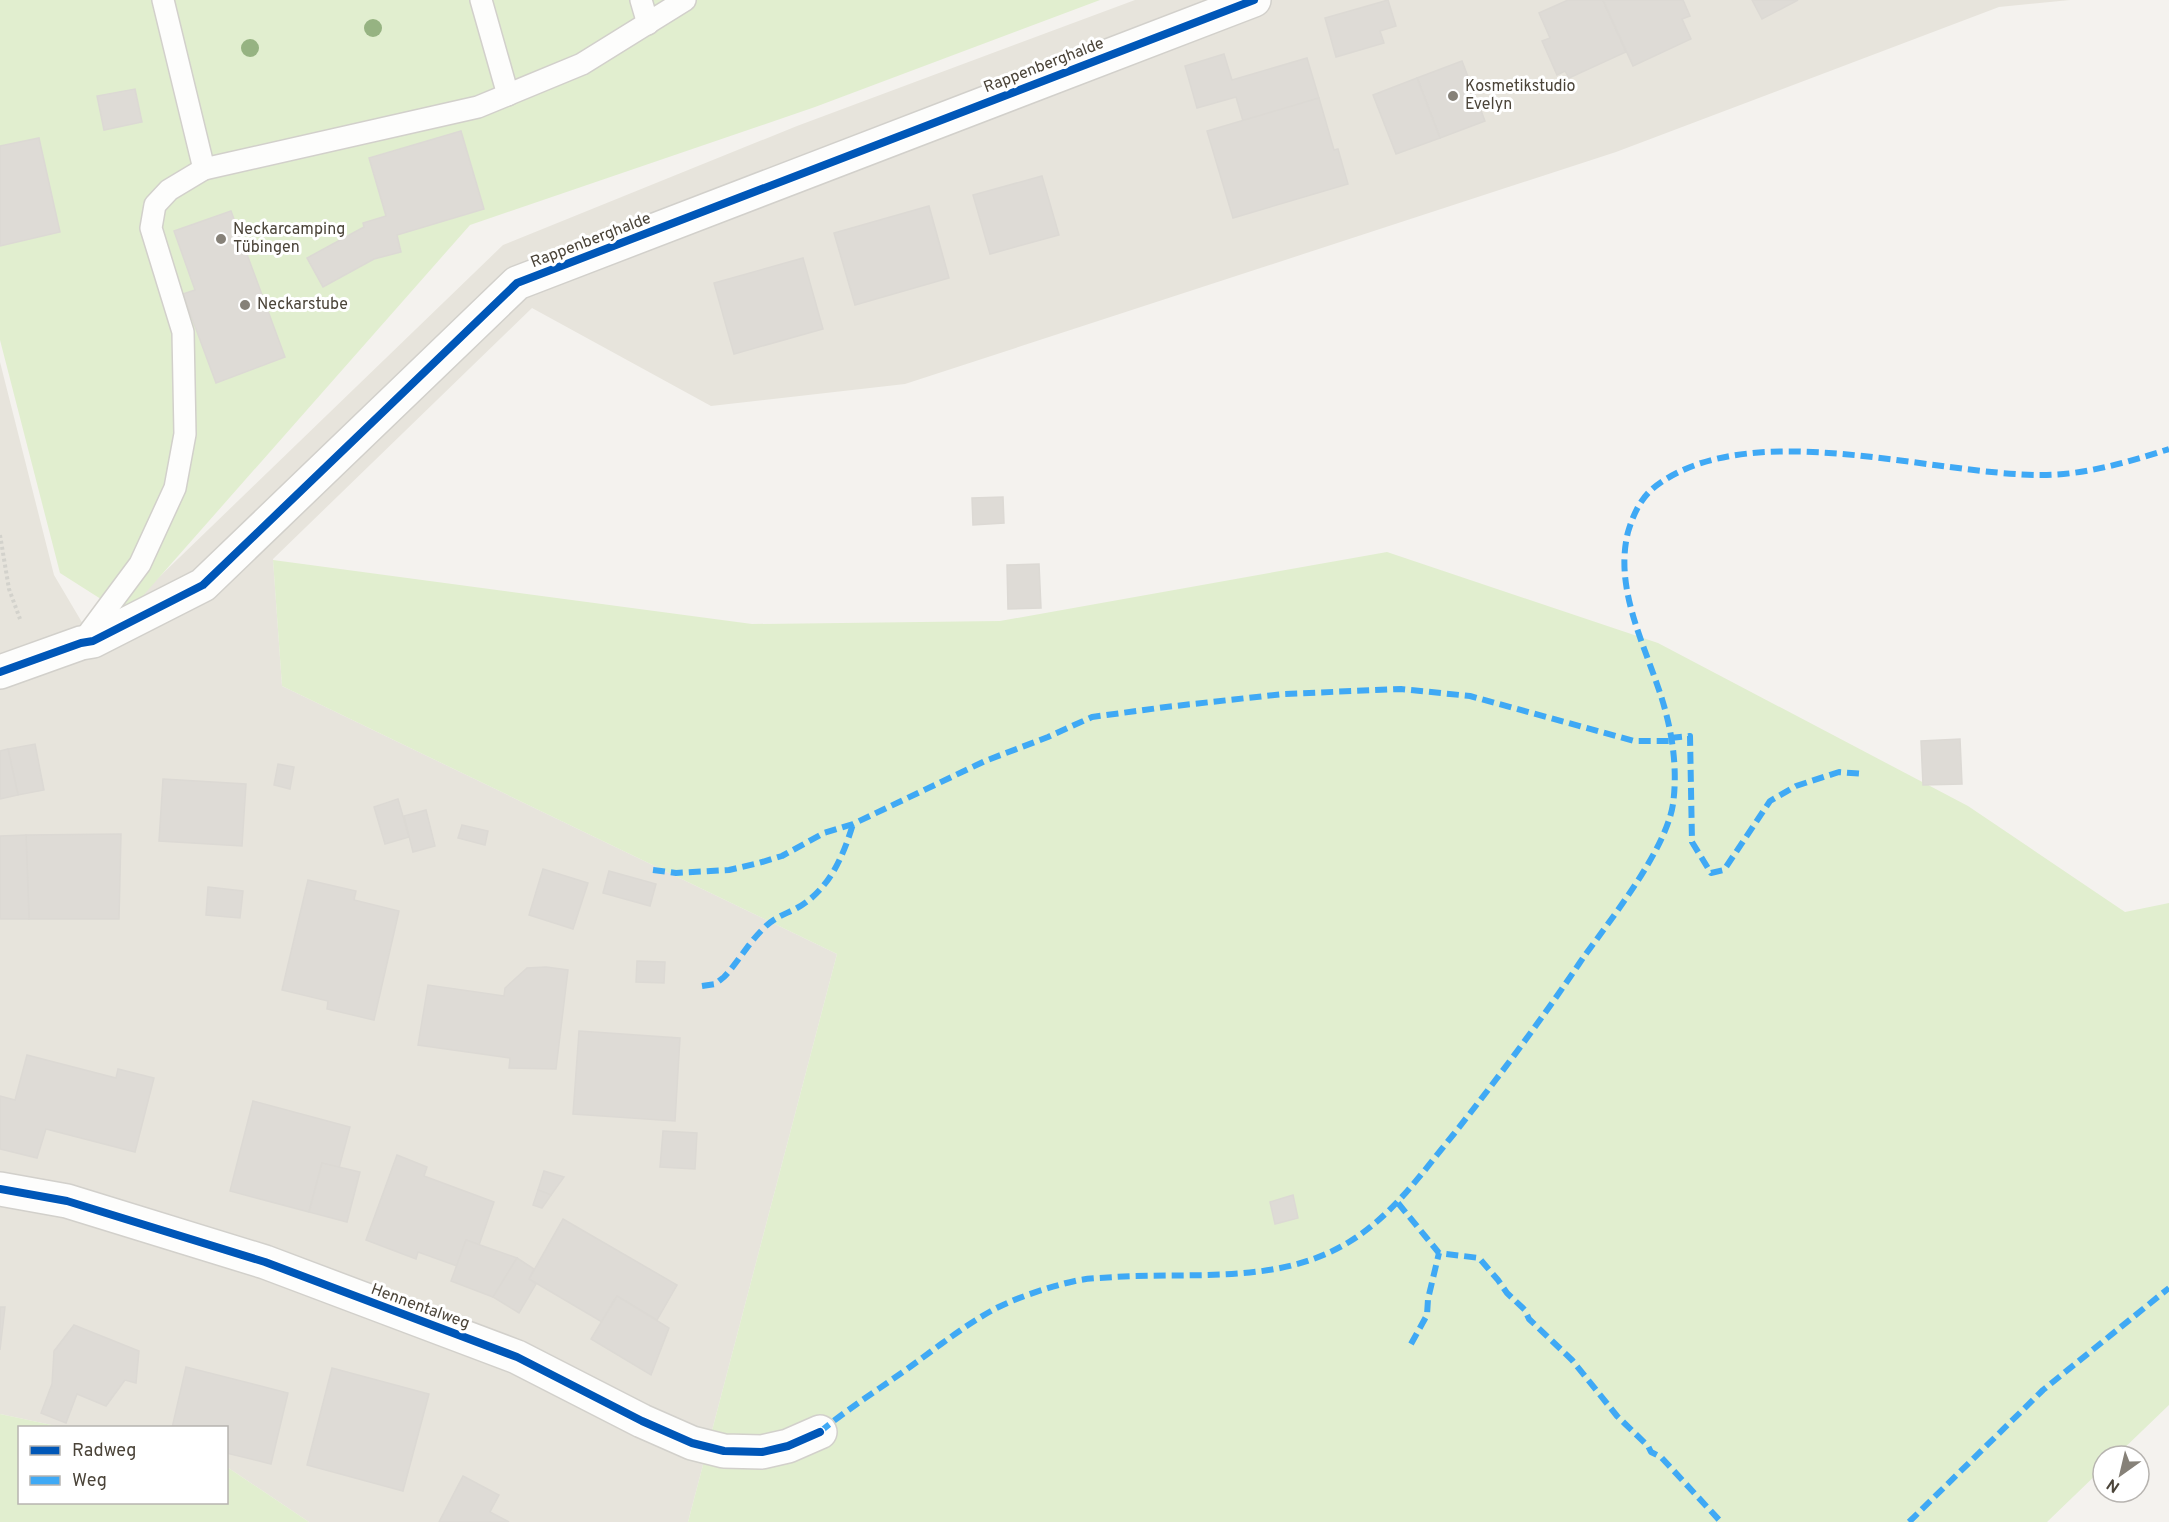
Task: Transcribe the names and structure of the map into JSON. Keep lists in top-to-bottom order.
{
  "streets": {
    "street": ["Rappenberghalde", "Hennentalweg"]
  },
  "places": ["Kosmetikstudio Evelyn", "Neckarcamping Tübingen", "Neckarstube"],
  "legend": ["Radweg", "Weg"],
  "north": "bottom left"
}
